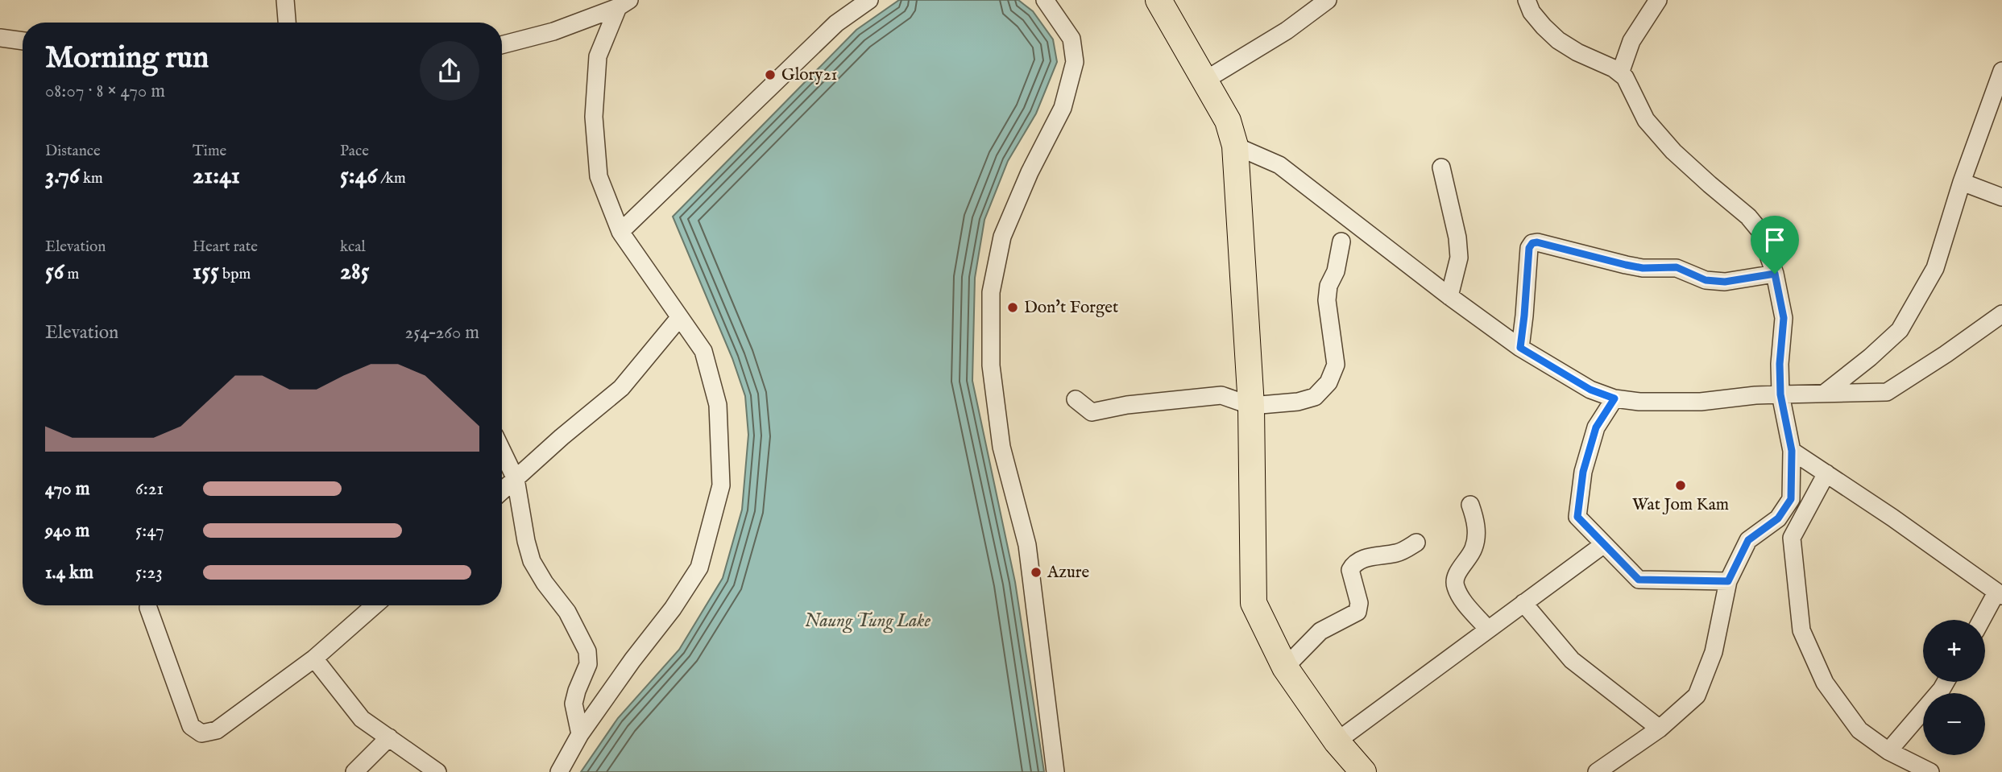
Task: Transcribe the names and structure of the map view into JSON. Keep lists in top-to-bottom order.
{
  "water": ["Naung Tung Lake"],
  "places": [
    "Glory21",
    "Don't Forget",
    "Wat Jom Kam",
    "Azure"
  ],
  "page": {
    "heading": ["Morning run", "08:07 · 8 × 470 m"],
    "stats": [
      ["Distance", "3.76 km"],
      ["Time", "21:41"],
      ["Pace", "5:46 /km"],
      ["Elevation", "56 m"],
      ["Heart rate", "155 bpm"],
      ["kcal", "285"]
    ],
    "chart": ["Elevation", "254–260 m"],
    "list": [
      {
        "name": "470 m",
        "note": "6:21"
      },
      {
        "name": "940 m",
        "note": "5:47"
      },
      {
        "name": "1.4 km",
        "note": "5:23"
      }
    ],
    "map_buttons": ["+", "−"]
  }
}
